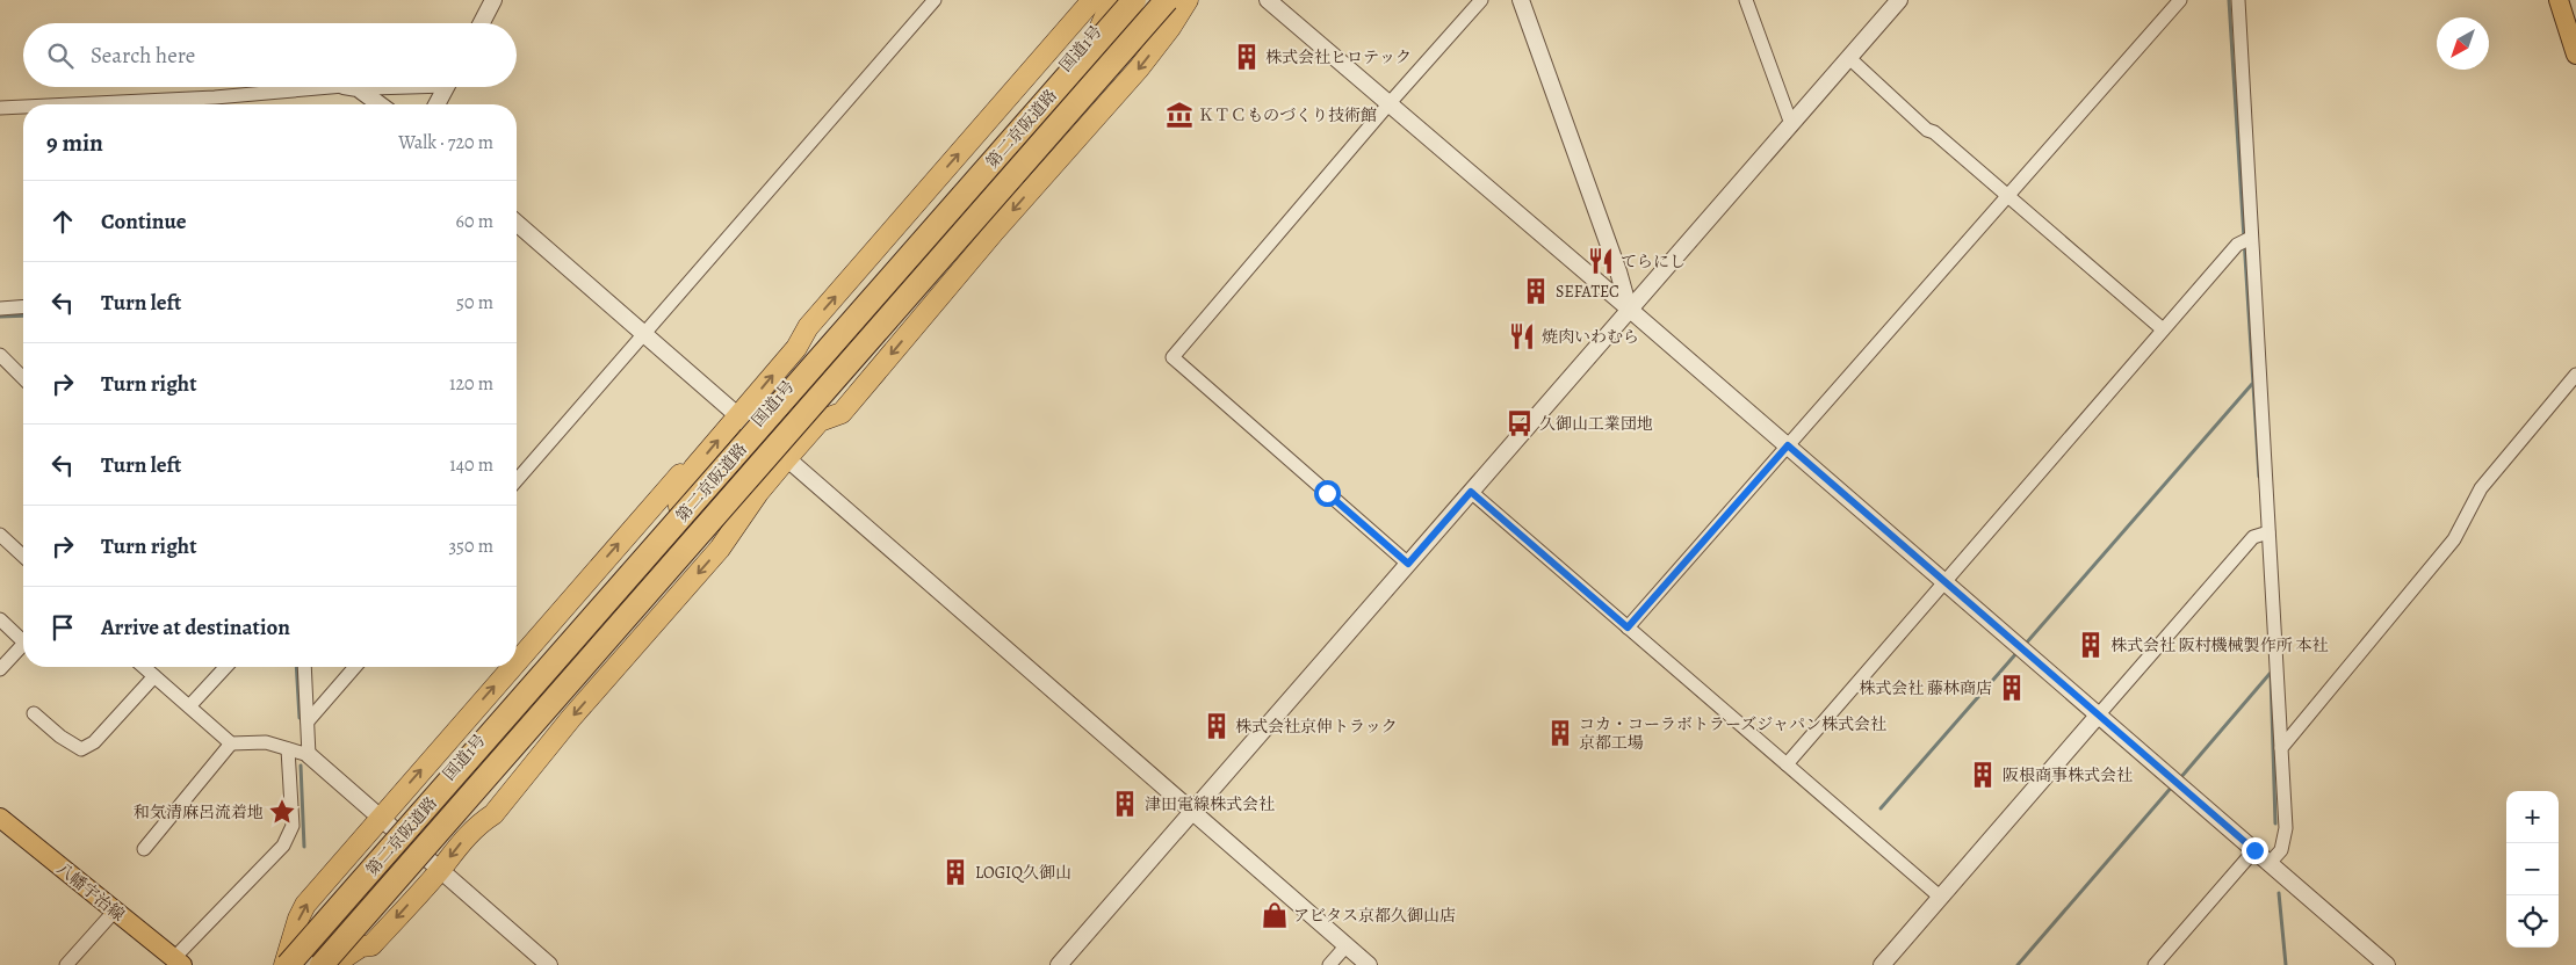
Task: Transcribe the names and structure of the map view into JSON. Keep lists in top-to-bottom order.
{
  "streets": {
    "highway": ["国道1号", "第二京阪道路"],
    "main road": ["八幡宇治線"]
  },
  "crossings": [
    ["国道1号", "第二京阪道路"]
  ],
  "places": {
    "building": [
      "株式会社ヒロテック",
      "SEFATEC",
      "株式会社 阪村機械製作所 本社",
      "株式会社 藤林商店",
      "株式会社京伸トラック",
      "コカ・コーラボトラーズジャパン株式会社 京都工場",
      "阪根商事株式会社",
      "津田電線株式会社",
      "LOGIQ久御山"
    ],
    "museum": ["ＫＴＣものづくり技術館"],
    "restaurant": ["てらにし", "焼肉いわむら"],
    "bus stop": ["久御山工業団地"],
    "place": ["和気清麻呂流着地"],
    "shop": ["アビタス京都久御山店"]
  },
  "north": "bottom left",
  "page": {
    "search": "Search here",
    "heading": ["9 min", "Walk · 720 m"],
    "list": [
      ["Continue", "60 m"],
      ["Turn left", "50 m"],
      ["Turn right", "120 m"],
      ["Turn left", "140 m"],
      ["Turn right", "350 m"],
      "Arrive at destination"
    ],
    "map_buttons": ["+", "−"]
  }
}
